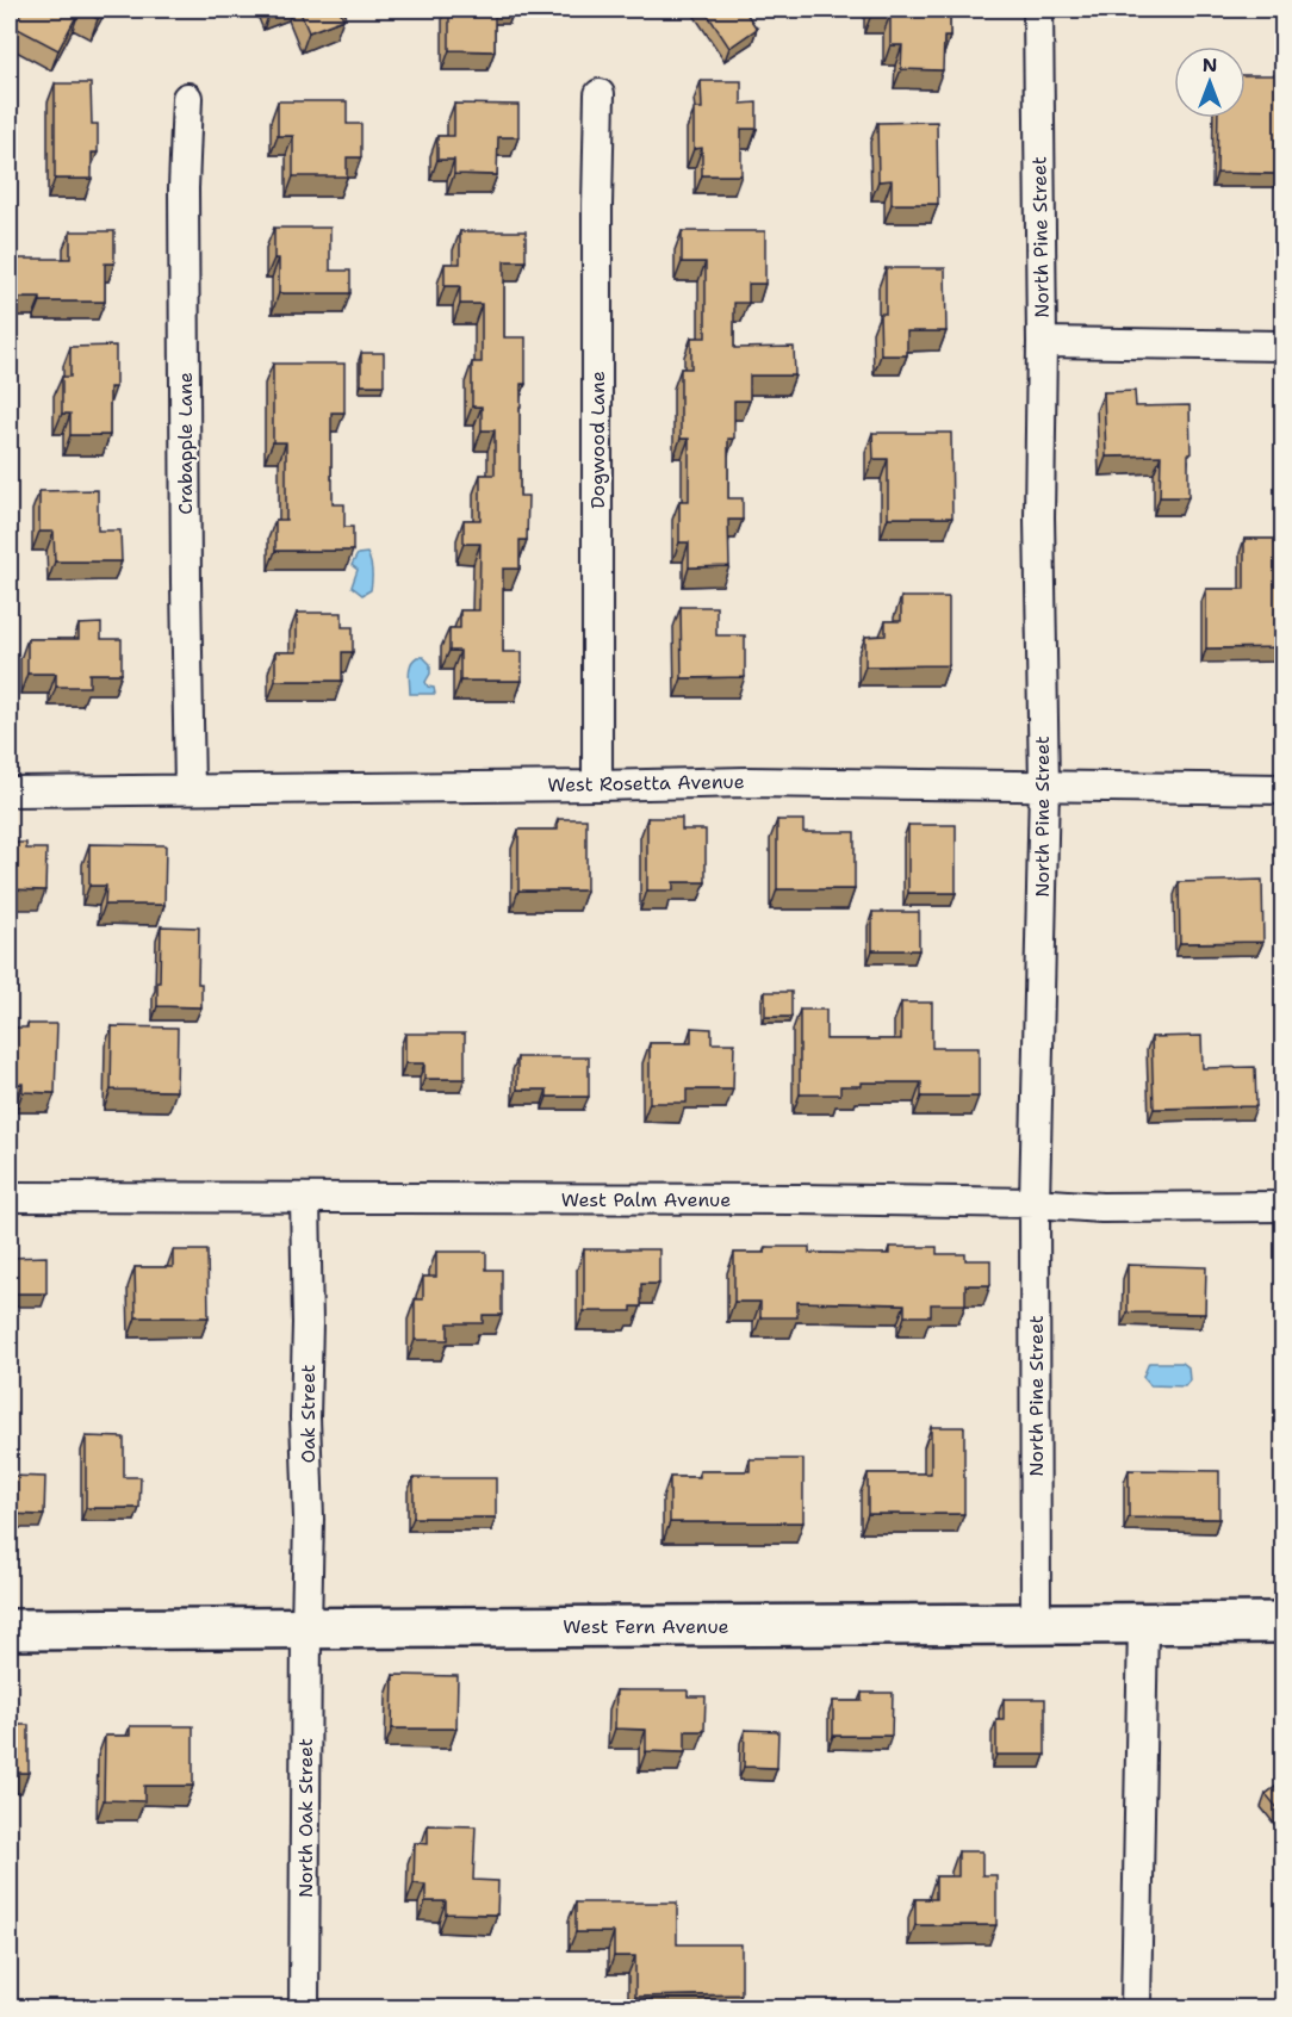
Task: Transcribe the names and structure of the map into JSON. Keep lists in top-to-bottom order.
{
  "streets": {
    "street": [
      "North Pine Street",
      "Dogwood Lane",
      "Crabapple Lane",
      "West Rosetta Avenue",
      "West Palm Avenue",
      "Oak Street",
      "West Fern Avenue",
      "North Oak Street"
    ]
  },
  "crossings": [
    ["North Pine Street", "West Rosetta Avenue"],
    ["North Pine Street", "West Palm Avenue"],
    ["North Pine Street", "West Fern Avenue"],
    ["Dogwood Lane", "West Rosetta Avenue"],
    ["Crabapple Lane", "West Rosetta Avenue"],
    ["West Palm Avenue", "Oak Street"],
    ["Oak Street", "West Fern Avenue"],
    ["Oak Street", "North Oak Street"],
    ["West Fern Avenue", "North Oak Street"]
  ],
  "north": "top"
}
